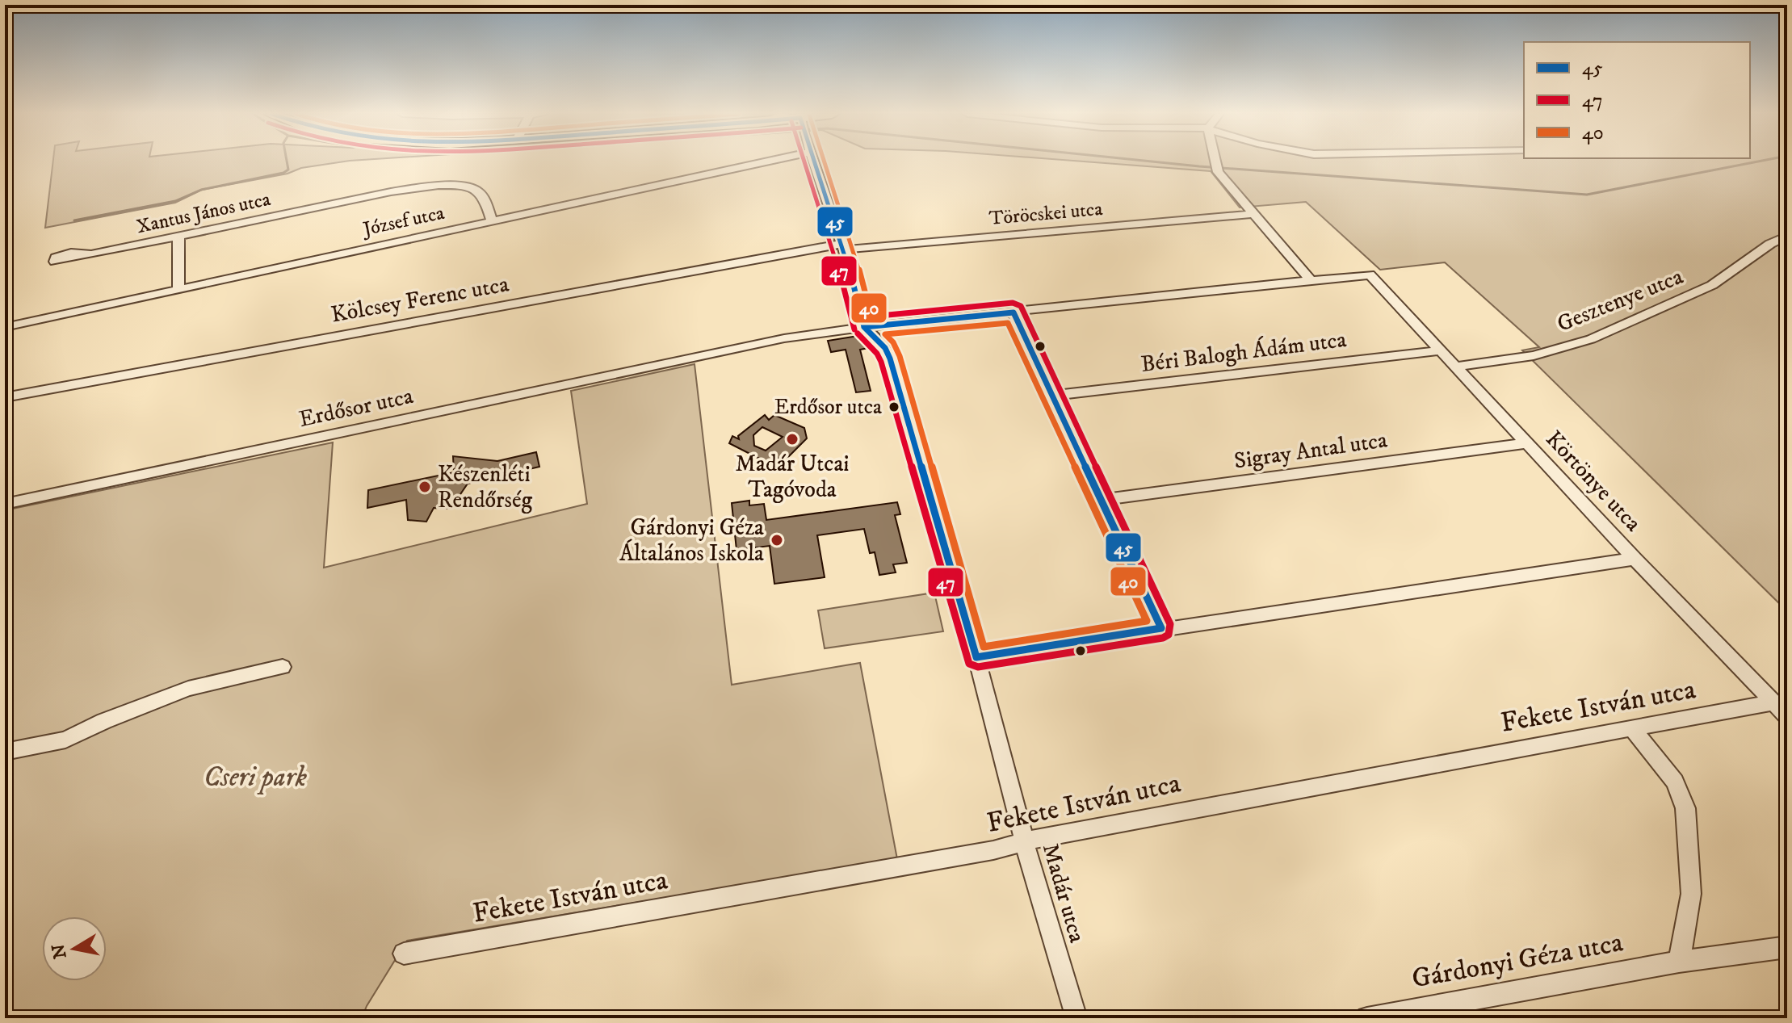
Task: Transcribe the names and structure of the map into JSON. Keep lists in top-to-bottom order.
{
  "streets": {
    "street": [
      "Xantus János utca",
      "Töröcskei utca",
      "József utca",
      "Kölcsey Ferenc utca",
      "Gesztenye utca",
      "Béri Balogh Ádám utca",
      "Erdősor utca",
      "Sigray Antal utca",
      "Körtönye utca",
      "Fekete István utca",
      "Madár utca",
      "Gárdonyi Géza utca"
    ]
  },
  "crossings": [
    ["Xantus János utca", "József utca"],
    ["Töröcskei utca", "Kölcsey Ferenc utca"],
    ["Töröcskei utca", "Madár utca"],
    ["Kölcsey Ferenc utca", "Madár utca"],
    ["Gesztenye utca", "Körtönye utca"],
    ["Béri Balogh Ádám utca", "Körtönye utca"],
    ["Erdősor utca", "Körtönye utca"],
    ["Erdősor utca", "Madár utca"],
    ["Sigray Antal utca", "Körtönye utca"],
    ["Körtönye utca", "Fekete István utca"],
    ["Fekete István utca", "Madár utca"]
  ],
  "parks": ["Cseri park"],
  "places": [
    "Erdősor utca",
    "Madár Utcai Tagóvoda",
    "Készenléti Rendőrség",
    "Gárdonyi Géza Általános Iskola"
  ],
  "lines": ["transit line 45", "transit line 47", "transit line 40"],
  "legend": ["45", "47", "40"],
  "north": "left"
}
